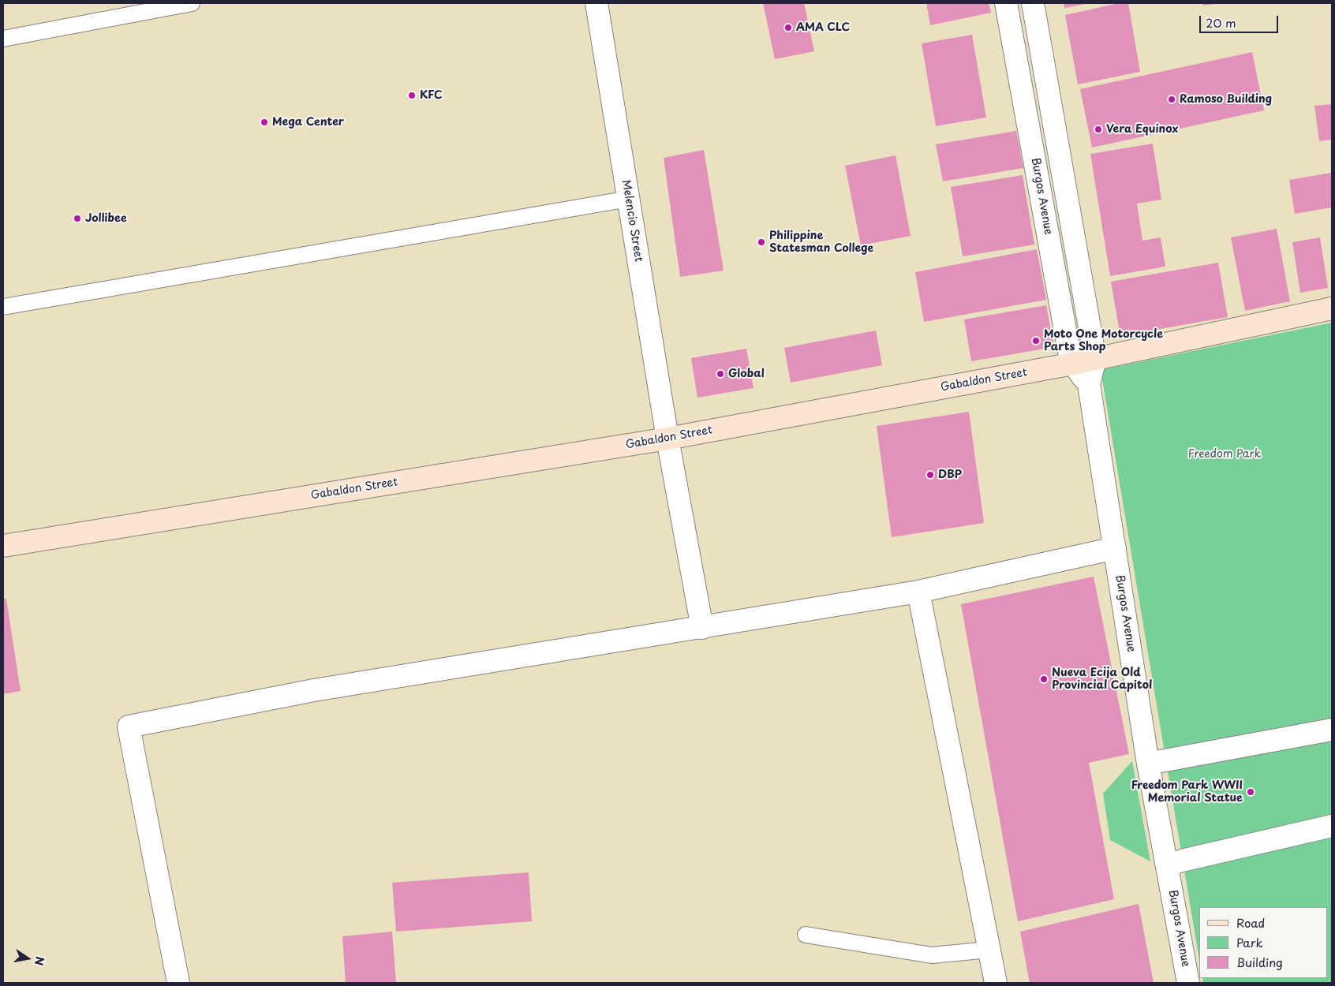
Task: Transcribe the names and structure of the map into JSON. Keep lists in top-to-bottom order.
{
  "streets": {
    "main road": ["Gabaldon Street"],
    "street": ["Burgos Avenue", "Melencio Street"]
  },
  "crossings": [
    ["Burgos Avenue", "Gabaldon Street"],
    ["Melencio Street", "Gabaldon Street"]
  ],
  "parks": ["Freedom Park"],
  "places": [
    "AMA CLC",
    "KFC",
    "Ramoso Building",
    "Mega Center",
    "Vera Equinox",
    "Jollibee",
    "Philippine Statesman College",
    "Moto One Motorcycle Parts Shop",
    "Global",
    "DBP",
    "Nueva Ecija Old Provincial Capitol",
    "Freedom Park WWII Memorial Statue"
  ],
  "legend": ["Road", "Park", "Building"],
  "scale_bar": "20 m",
  "north": "right"
}
